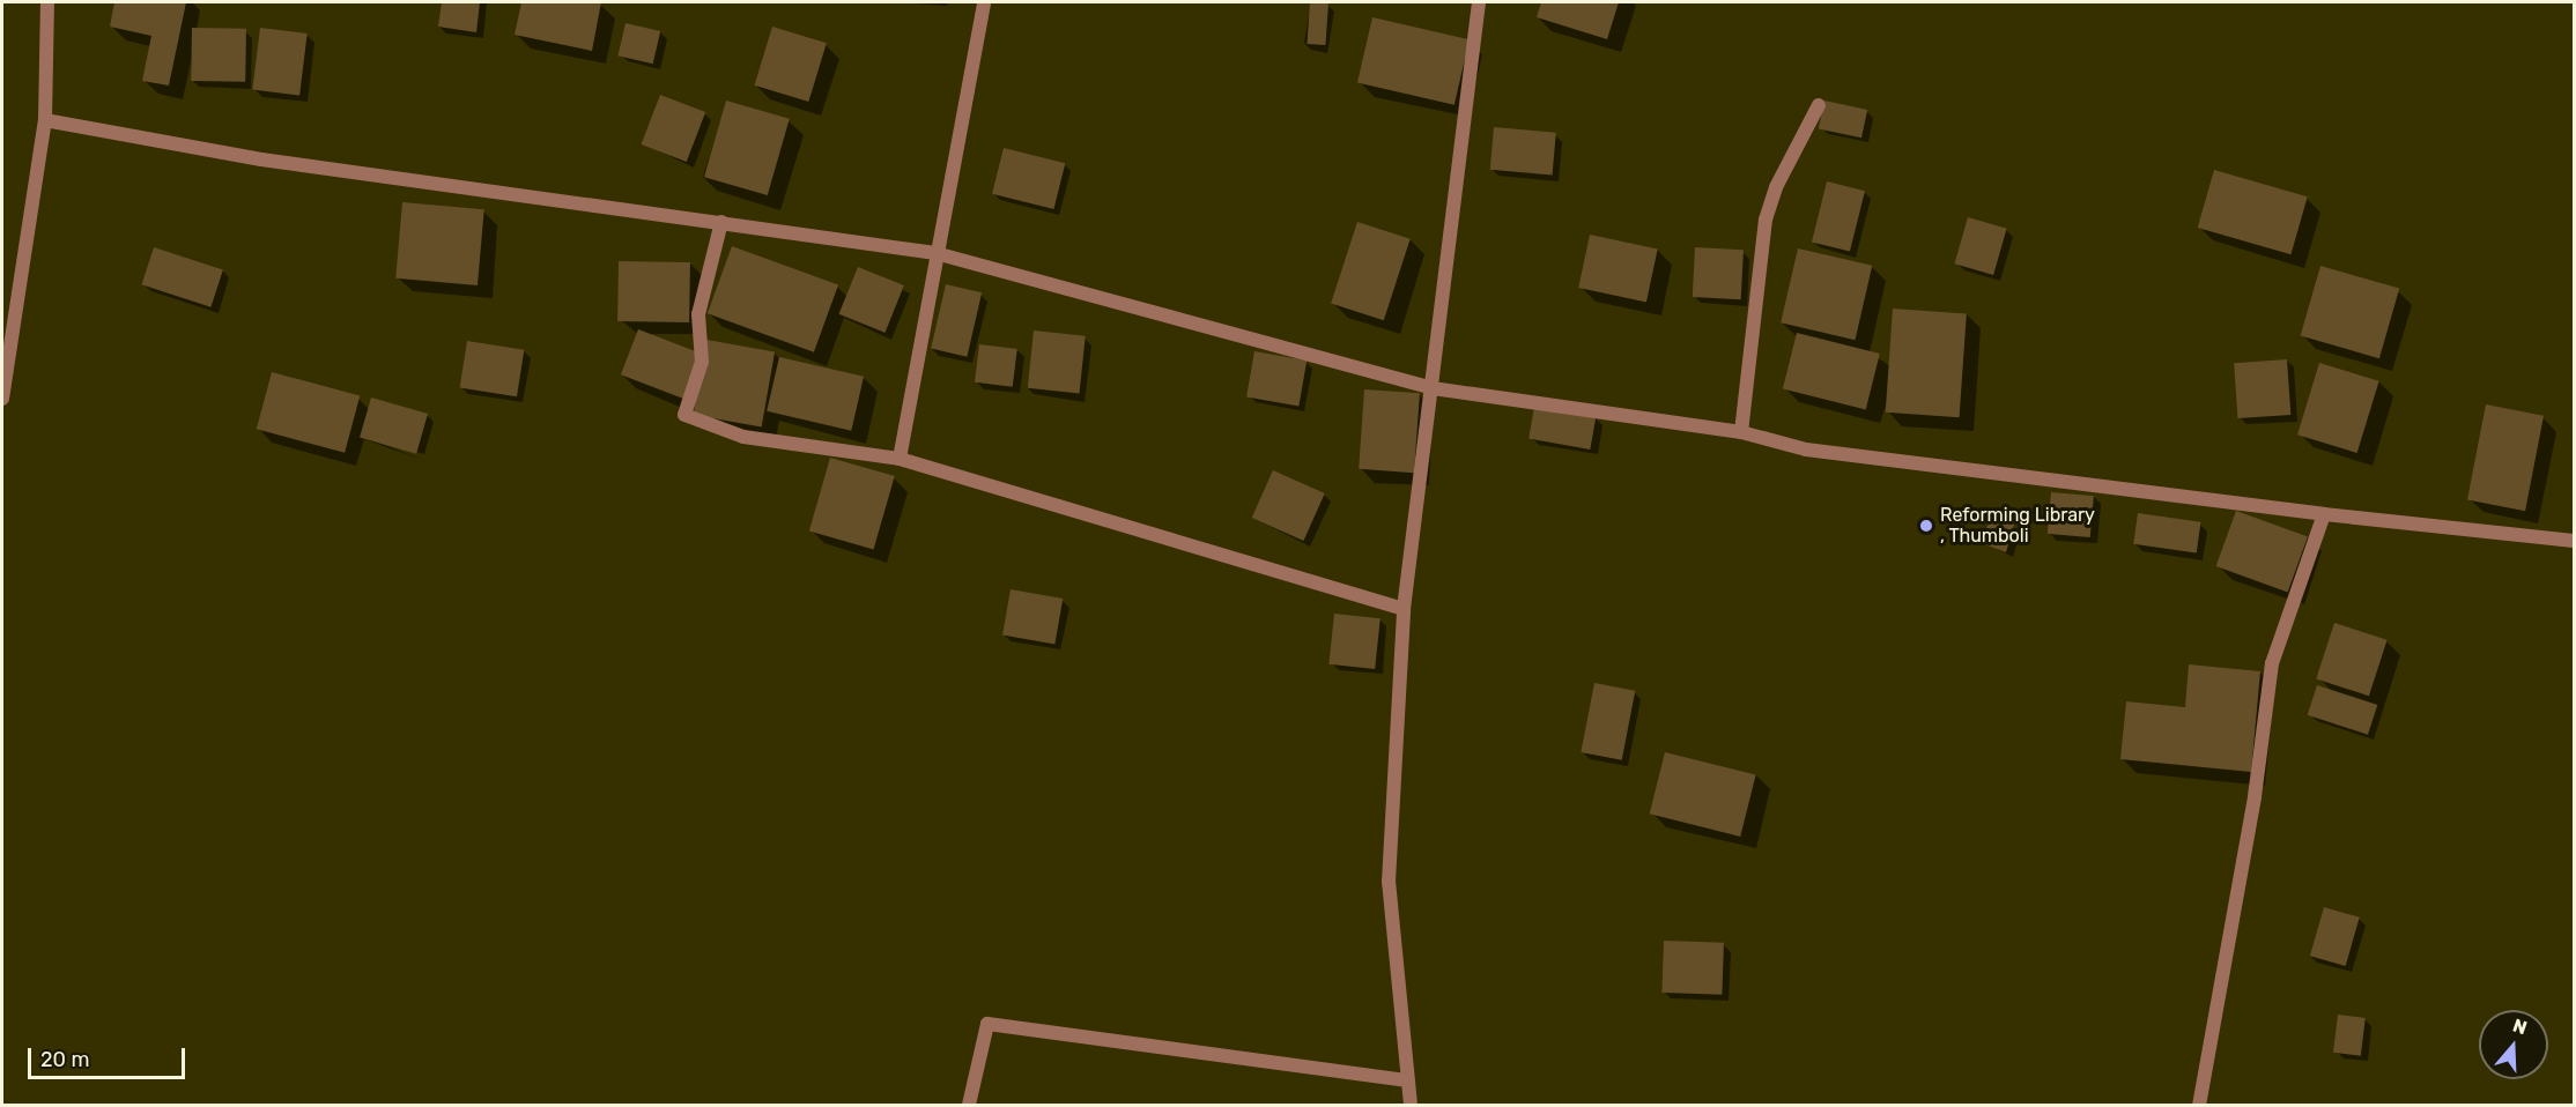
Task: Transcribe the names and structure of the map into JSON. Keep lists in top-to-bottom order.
{
  "places": ["Reforming Library , Thumboli"],
  "scale_bar": "20 m",
  "north": "top"
}
